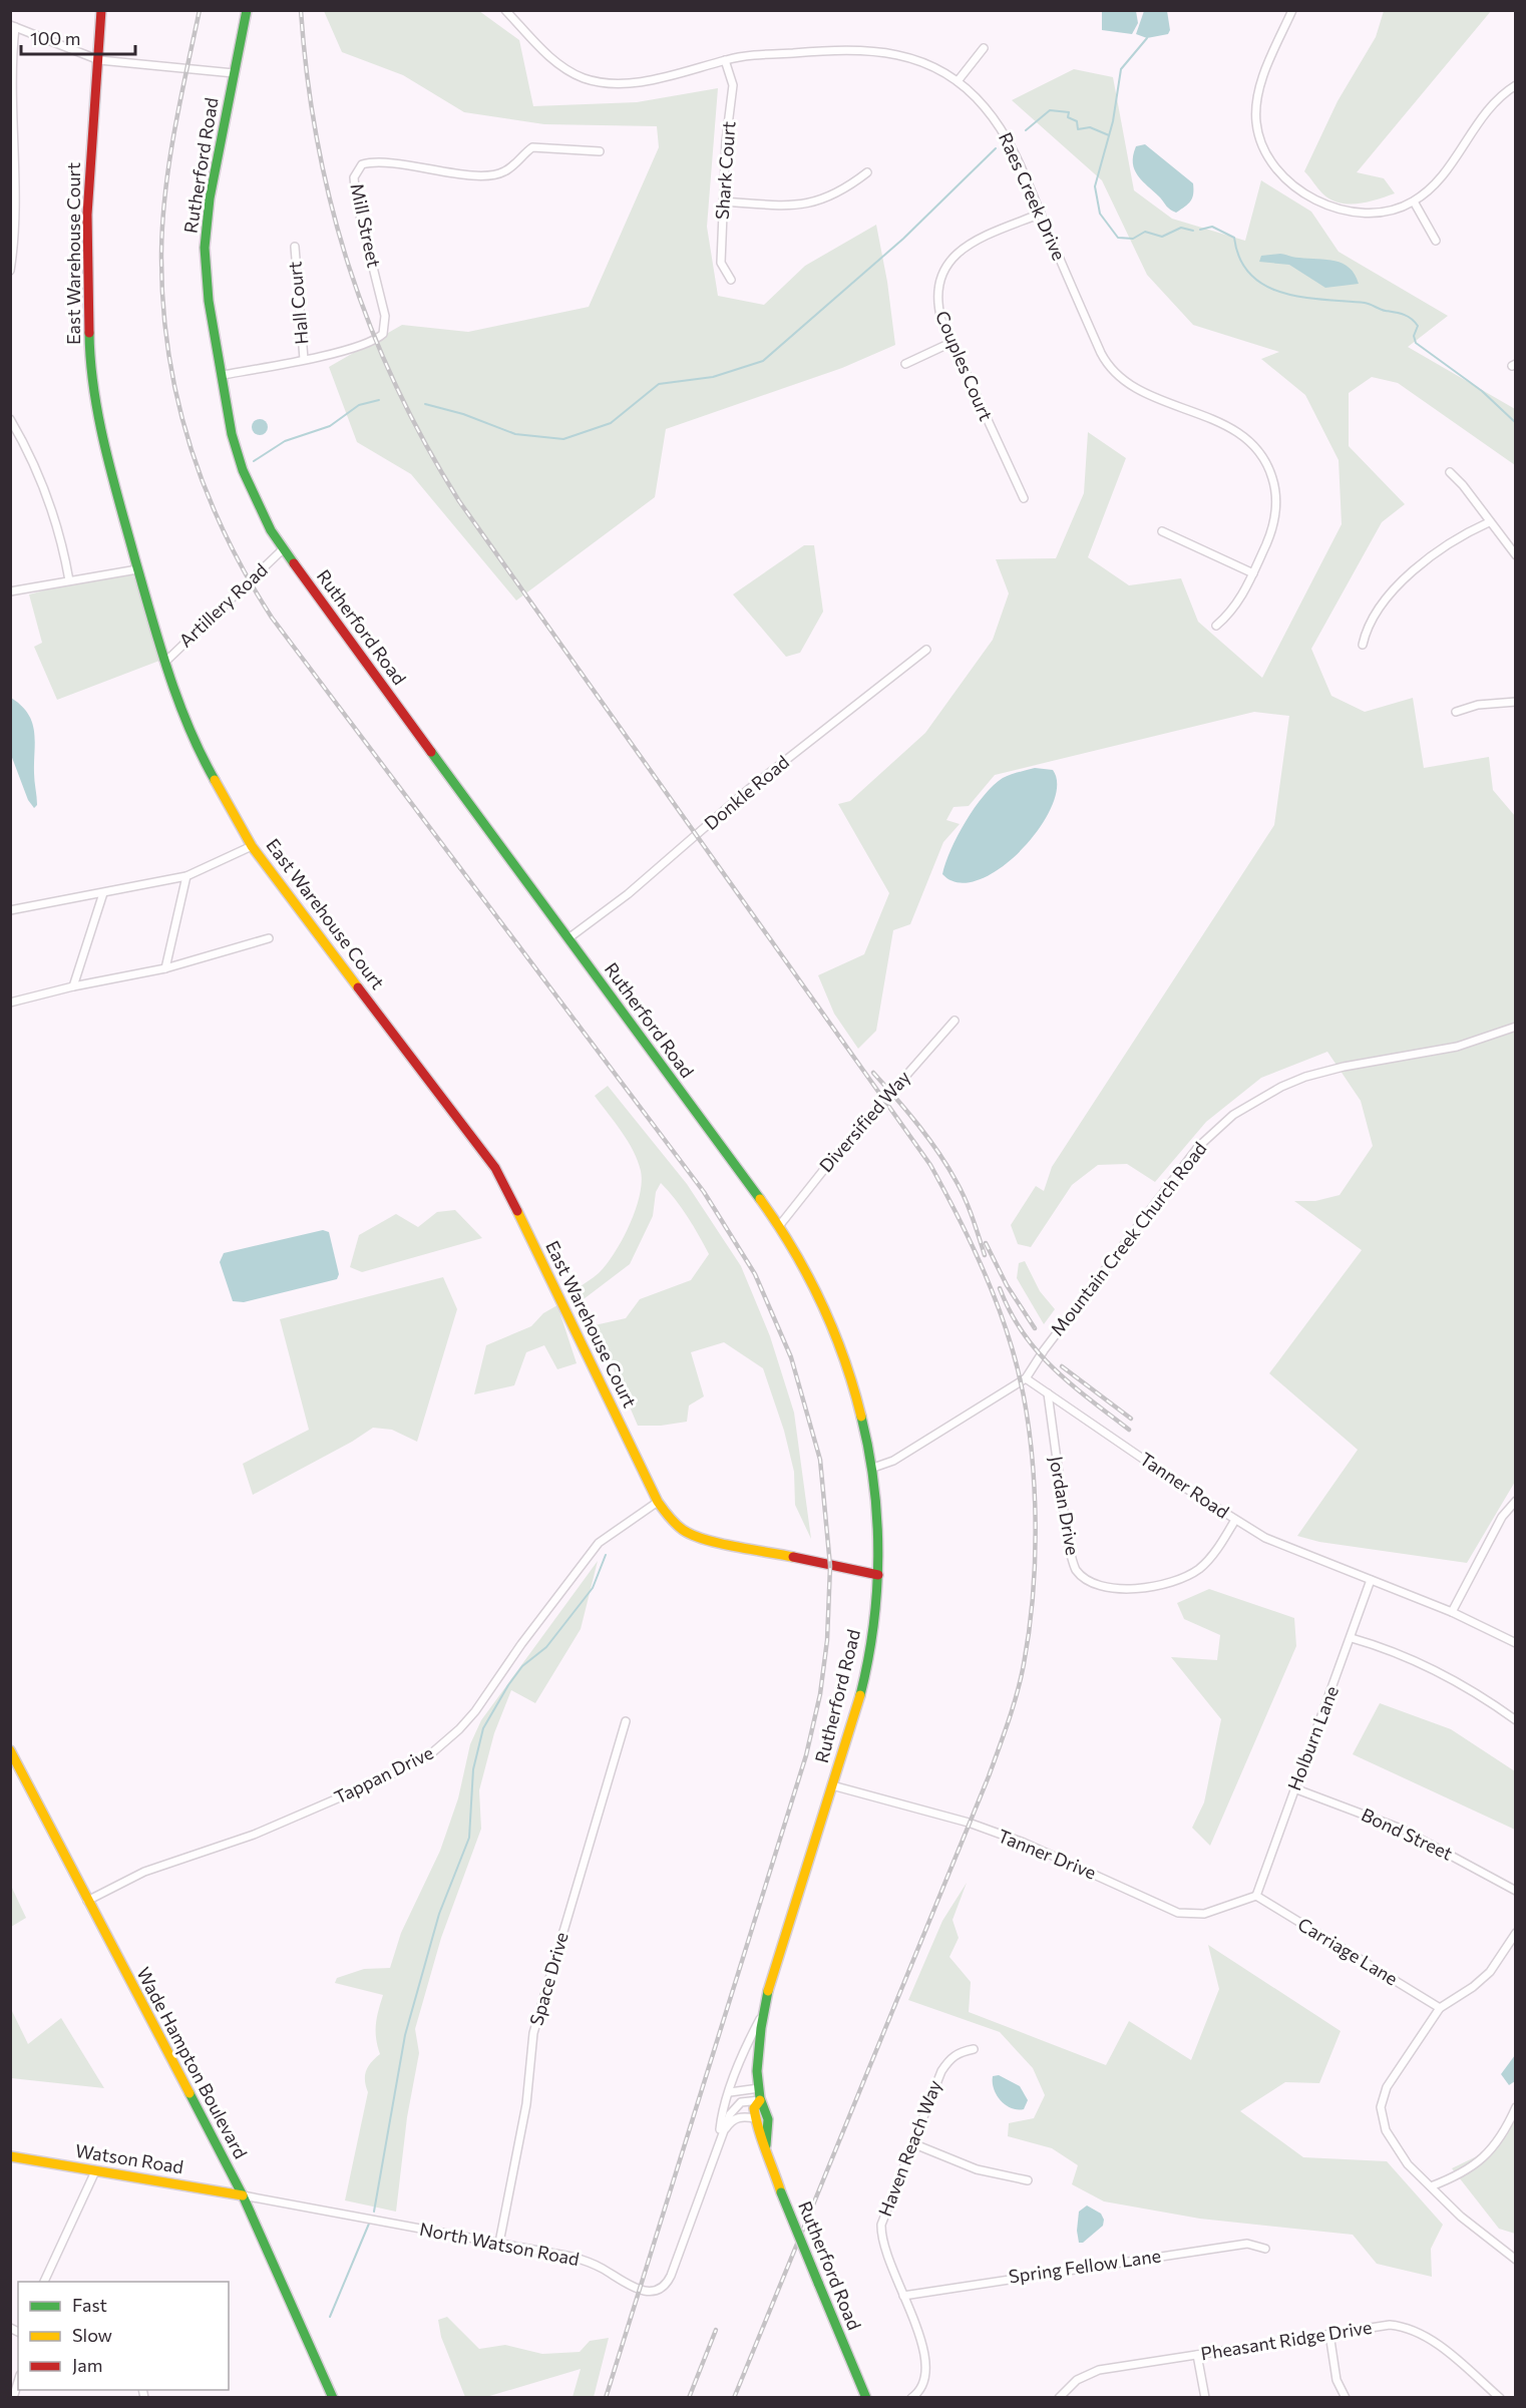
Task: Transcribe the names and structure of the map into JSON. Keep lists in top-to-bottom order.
{
  "streets": {
    "street": [
      "Rutherford Road",
      "Shark Court",
      "Raes Creek Drive",
      "Mill Street",
      "East Warehouse Court",
      "Hall Court",
      "Couples Court",
      "Artillery Road",
      "Donkle Road",
      "Diversified Way",
      "Mountain Creek Church Road",
      "Tanner Road",
      "Jordan Drive",
      "Holburn Lane",
      "Tappan Drive",
      "Bond Street",
      "Tanner Drive",
      "Carriage Lane",
      "Space Drive",
      "Wade Hampton Boulevard",
      "Haven Reach Way",
      "Watson Road",
      "North Watson Road",
      "Spring Fellow Lane",
      "Pheasant Ridge Drive"
    ]
  },
  "crossings": [
    ["Rutherford Road", "Mill Street"],
    ["Rutherford Road", "East Warehouse Court"],
    ["Rutherford Road", "Artillery Road"],
    ["Rutherford Road", "Donkle Road"],
    ["Rutherford Road", "Diversified Way"],
    ["Rutherford Road", "Tanner Drive"],
    ["Rutherford Road", "North Watson Road"],
    ["Shark Court", "Raes Creek Drive"],
    ["Raes Creek Drive", "Couples Court"],
    ["Mill Street", "Hall Court"],
    ["East Warehouse Court", "Artillery Road"],
    ["East Warehouse Court", "Tappan Drive"],
    ["Mountain Creek Church Road", "Tanner Road"],
    ["Tanner Road", "Jordan Drive"],
    ["Tanner Road", "Holburn Lane"],
    ["Holburn Lane", "Bond Street"],
    ["Holburn Lane", "Tanner Drive"],
    ["Holburn Lane", "Carriage Lane"],
    ["Tappan Drive", "Wade Hampton Boulevard"],
    ["Tanner Drive", "Carriage Lane"],
    ["Space Drive", "North Watson Road"],
    ["Wade Hampton Boulevard", "Watson Road"],
    ["Wade Hampton Boulevard", "North Watson Road"],
    ["Haven Reach Way", "Spring Fellow Lane"],
    ["Watson Road", "North Watson Road"]
  ],
  "legend": ["Fast", "Slow", "Jam"],
  "scale_bar": "100 m"
}
